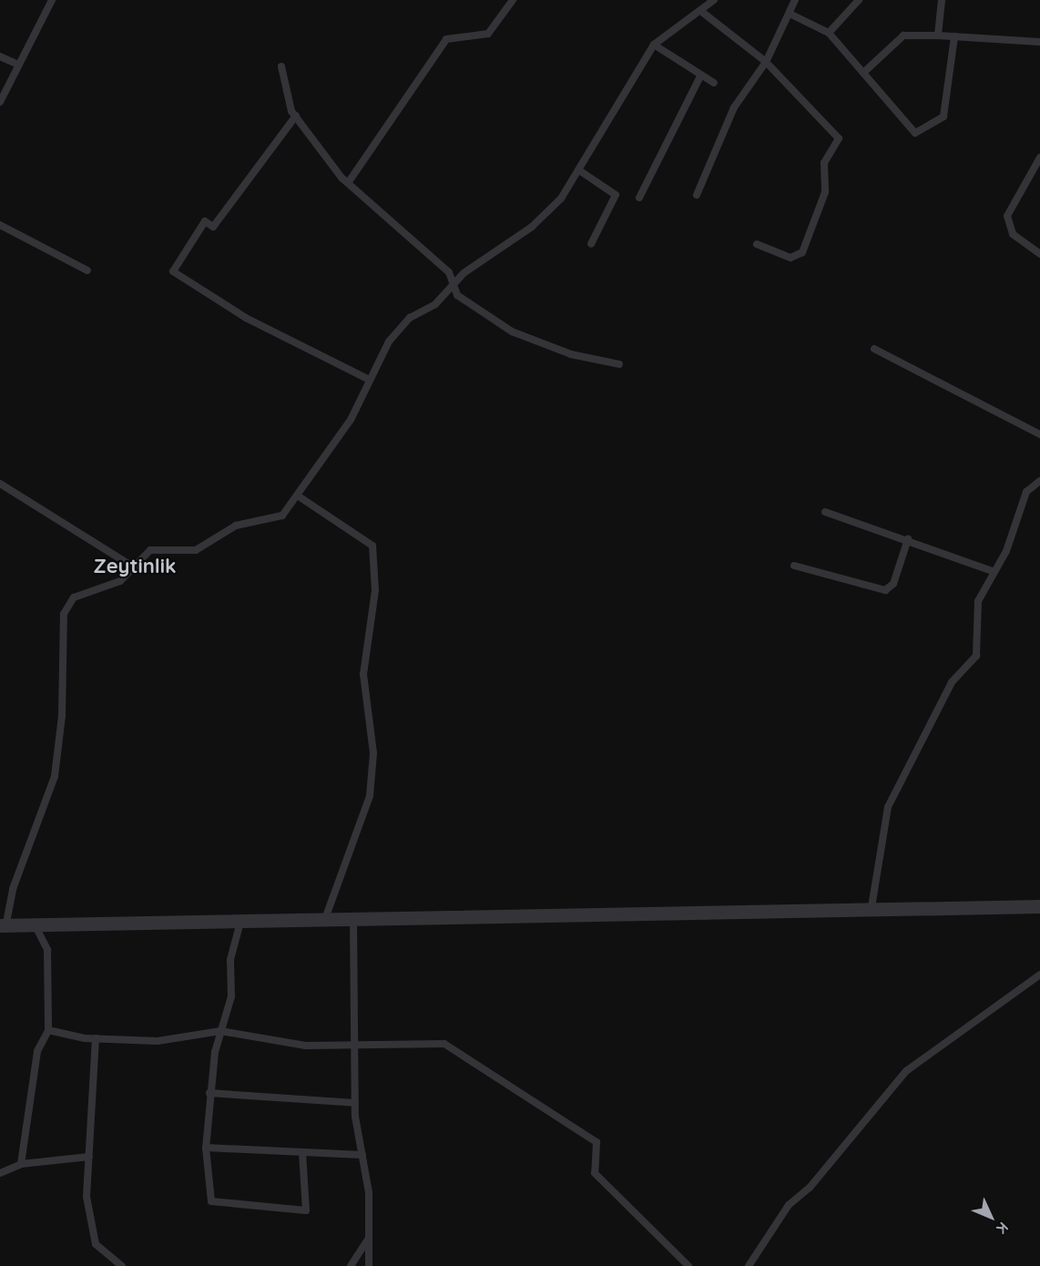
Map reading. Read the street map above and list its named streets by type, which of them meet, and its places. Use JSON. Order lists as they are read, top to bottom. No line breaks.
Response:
{"districts":["Zeytinlik"],"north":"bottom right"}
